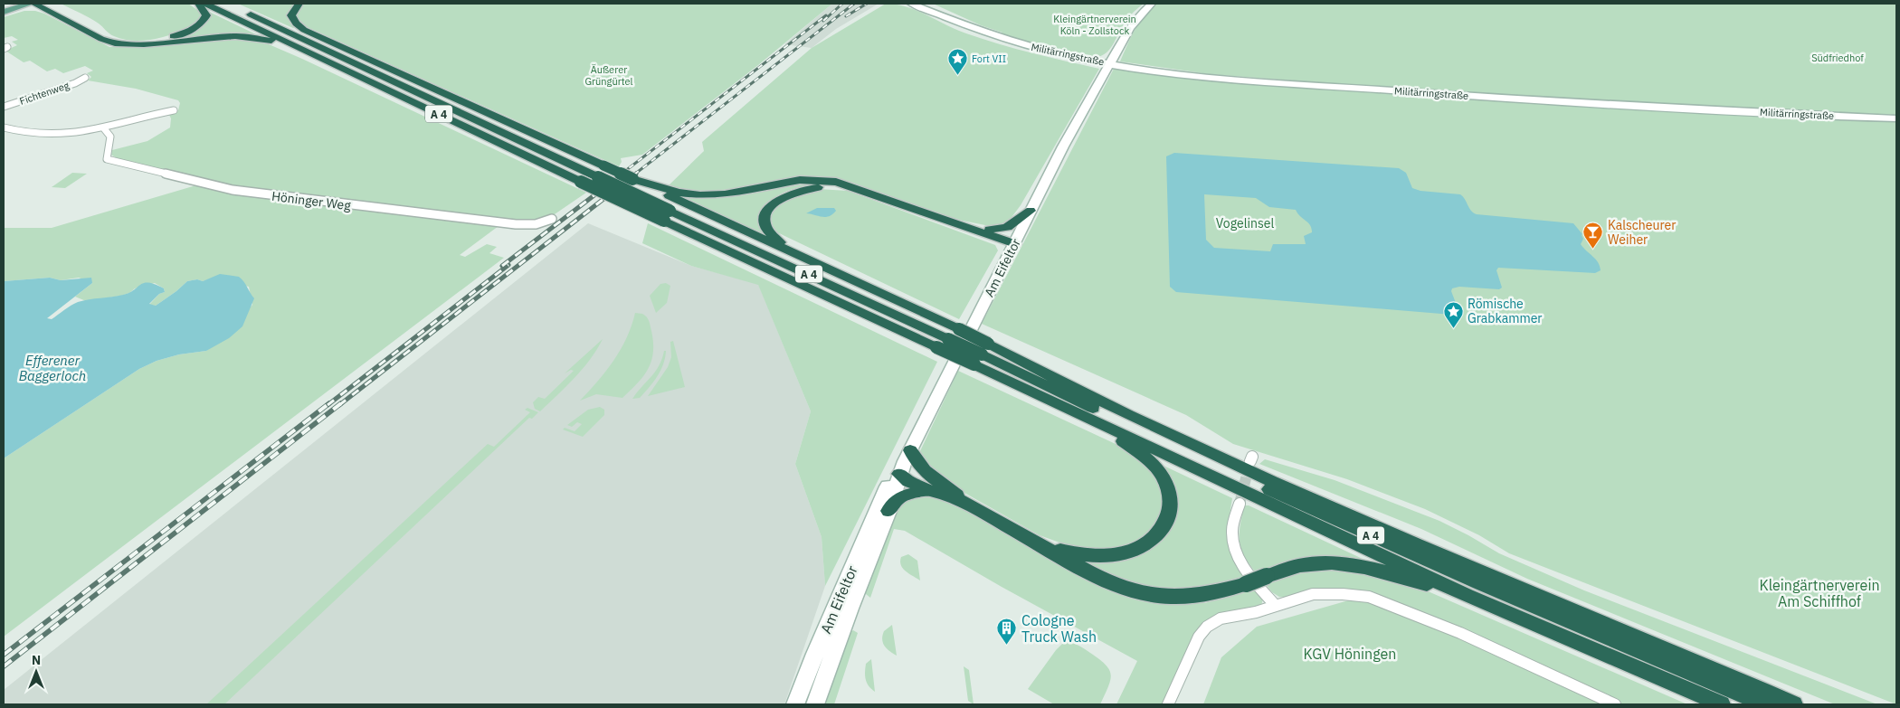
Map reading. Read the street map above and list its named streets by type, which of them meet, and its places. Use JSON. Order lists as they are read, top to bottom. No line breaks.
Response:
{"streets":{"highway":["A 4"],"main road":["Militärringstraße","Am Eifeltor"],"street":["Fichtenweg","Höninger Weg"]},"crossings":[["Militärringstraße","Am Eifeltor"]],"water":["Efferener Baggerloch"],"parks":["Kleingärtnerverein Köln - Zollstock","Südfriedhof","Äußerer Grüngürtel","Vogelinsel","Kleingärtnerverein Am Schiffhof","KGV Höningen"],"places":{"place":["Fort VII","Römische Grabkammer"],"bar":["Kalscheurer Weiher"],"building":["Cologne Truck Wash"]},"north":"top"}
